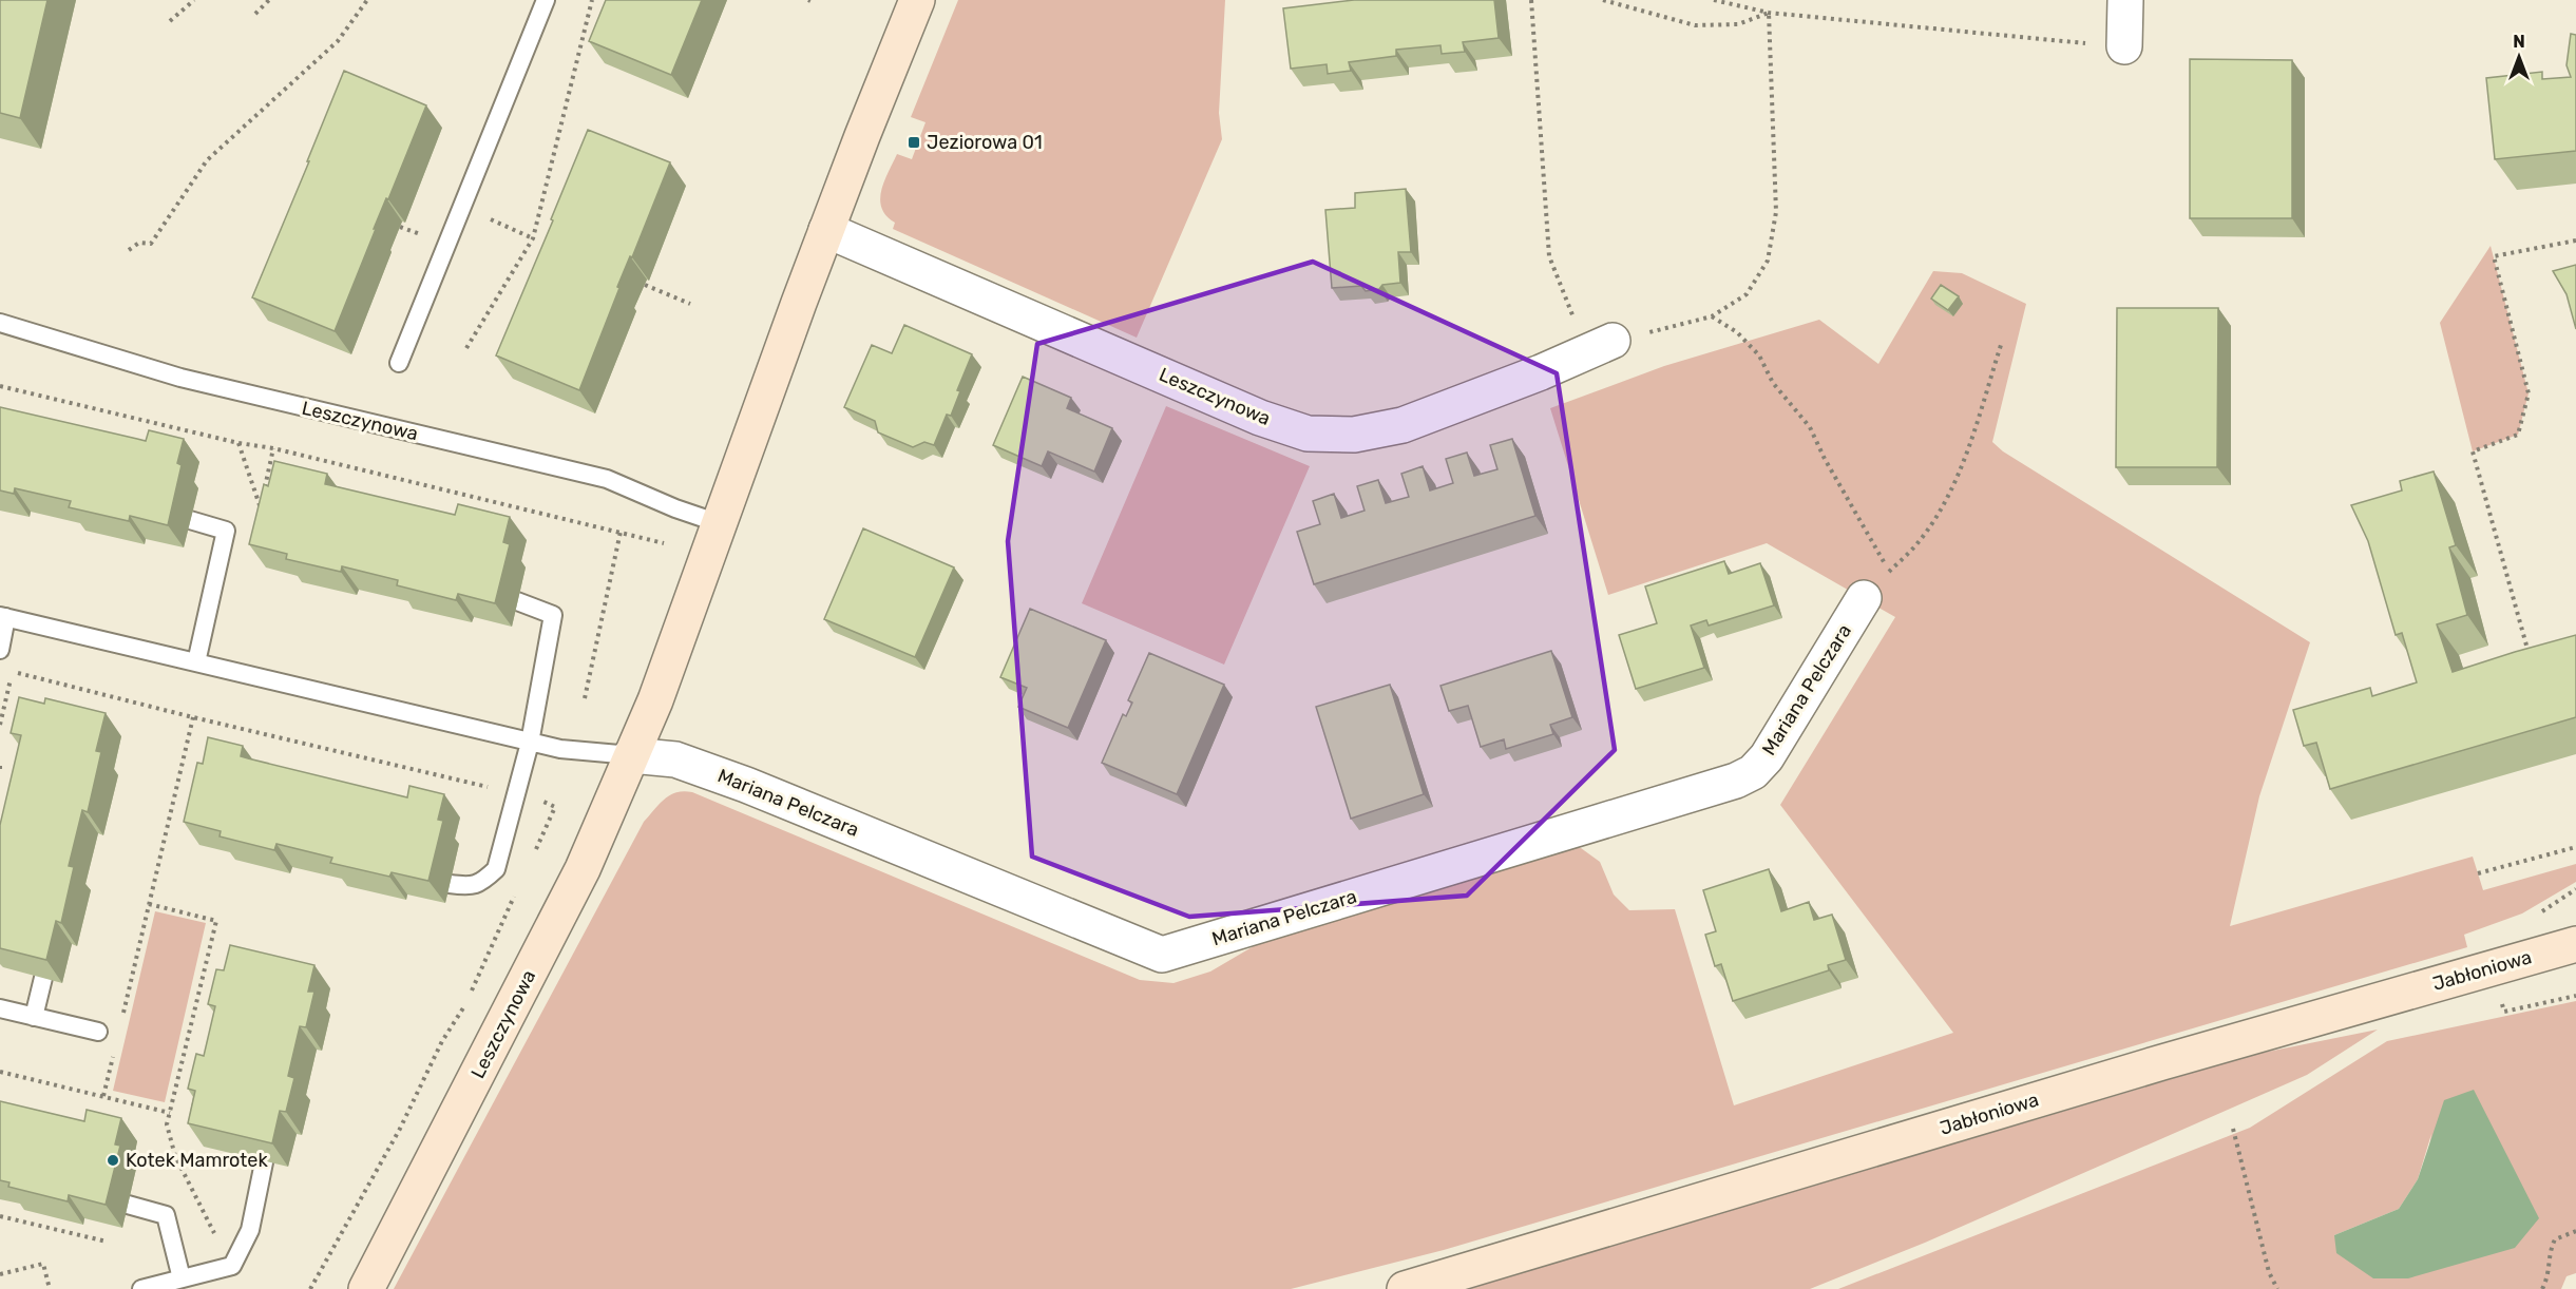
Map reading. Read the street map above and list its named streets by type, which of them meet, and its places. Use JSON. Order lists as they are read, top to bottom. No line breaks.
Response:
{"streets":{"street":["Leszczynowa","Mariana Pelczara","Jabłoniowa"]},"crossings":[["Leszczynowa","Mariana Pelczara"]],"places":{"transit":["Jeziorowa 01"],"other":["Kotek Mamrotek"]},"north":"top"}
